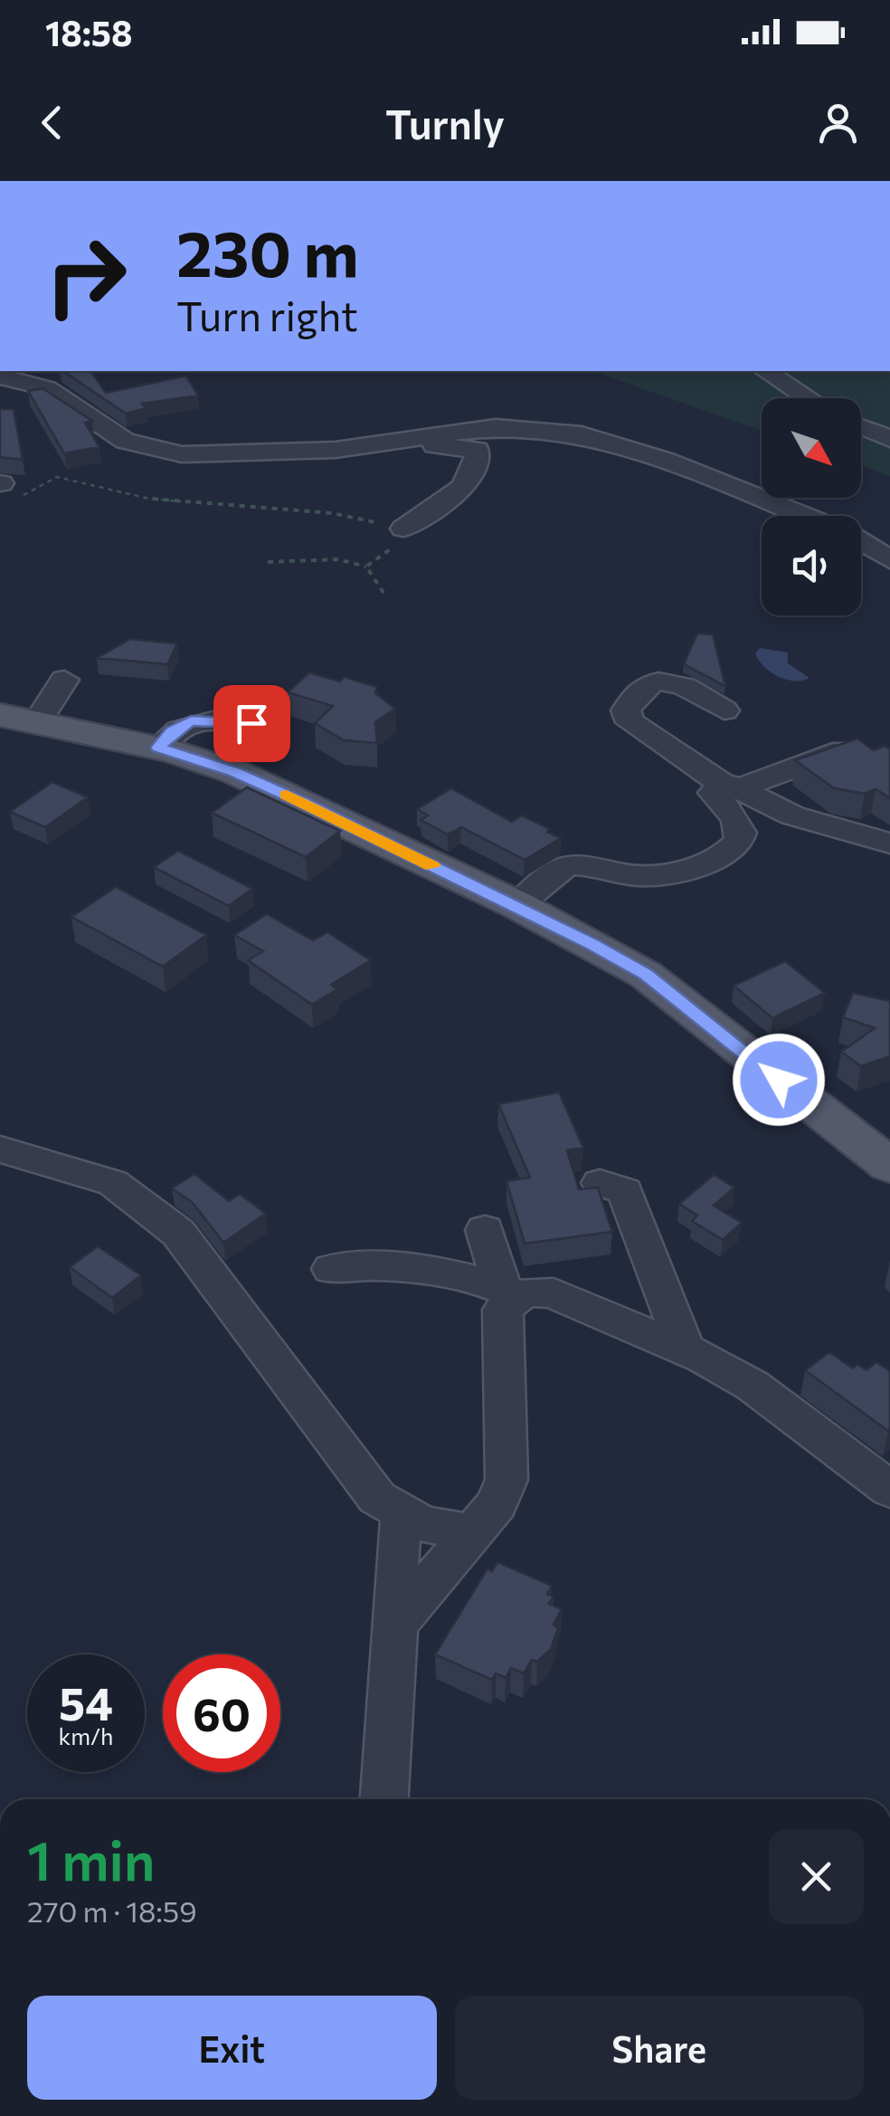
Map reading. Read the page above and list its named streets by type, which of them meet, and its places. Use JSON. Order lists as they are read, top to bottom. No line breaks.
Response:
{"north":"bottom right","page":{"status":"18:58","header":"Turnly","turn":["230 m","Turn right"],"speed":"54 km/h","limit":"60","heading":["1 min","270 m · 18:59"],"buttons":["Exit","Share"]}}
